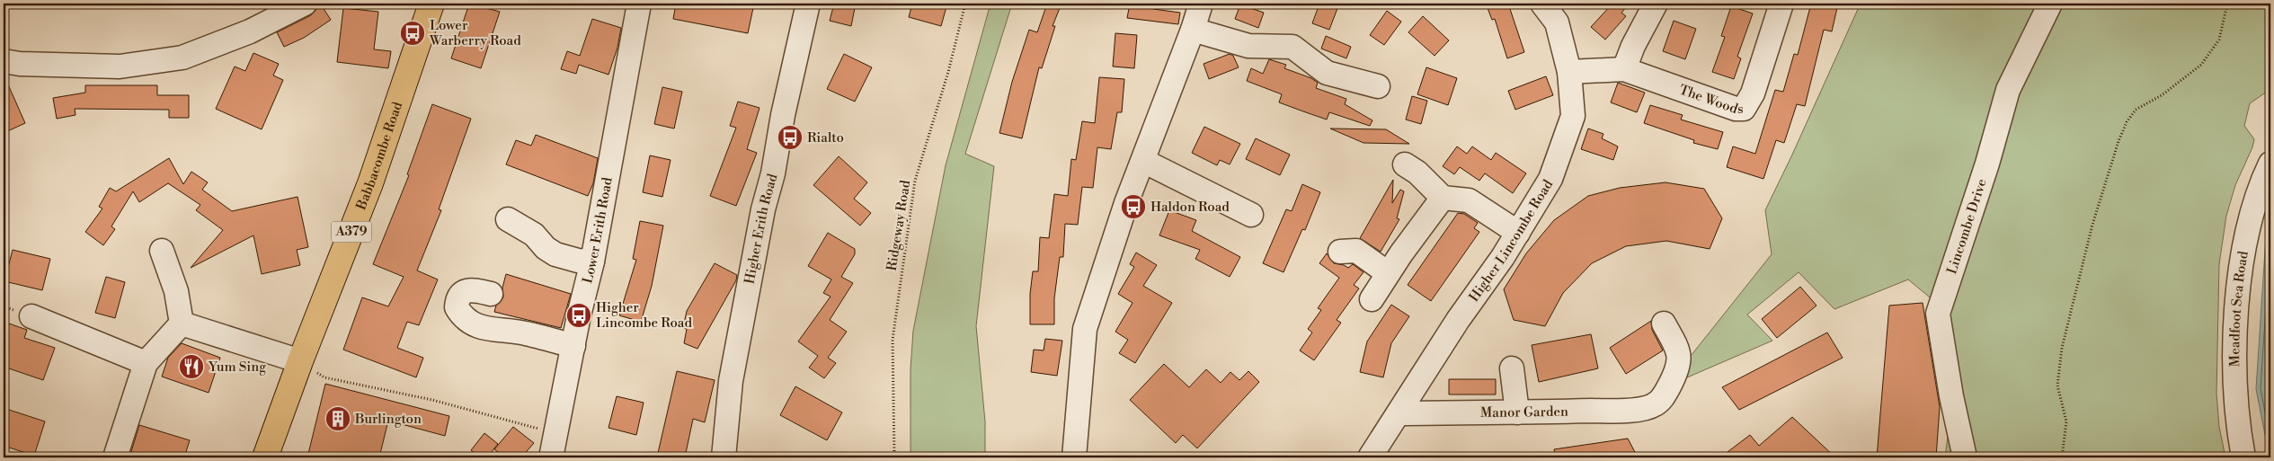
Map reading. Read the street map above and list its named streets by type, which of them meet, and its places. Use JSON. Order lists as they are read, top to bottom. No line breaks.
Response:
{"streets":{"main road":["Babbacombe Road","A379"],"street":["The Woods","Lincombe Drive","Higher Erith Road","Lower Erith Road","Higher Lincombe Road","Meadfoot Sea Road","Manor Garden"],"path":["Ridgeway Road"]},"crossings":[["The Woods","Higher Lincombe Road"],["Higher Lincombe Road","Manor Garden"]],"places":{"bus stop":["Lower Warberry Road","Rialto","Haldon Road","Higher Lincombe Road"],"restaurant":["Yum Sing"],"building":["Burlington"]}}
